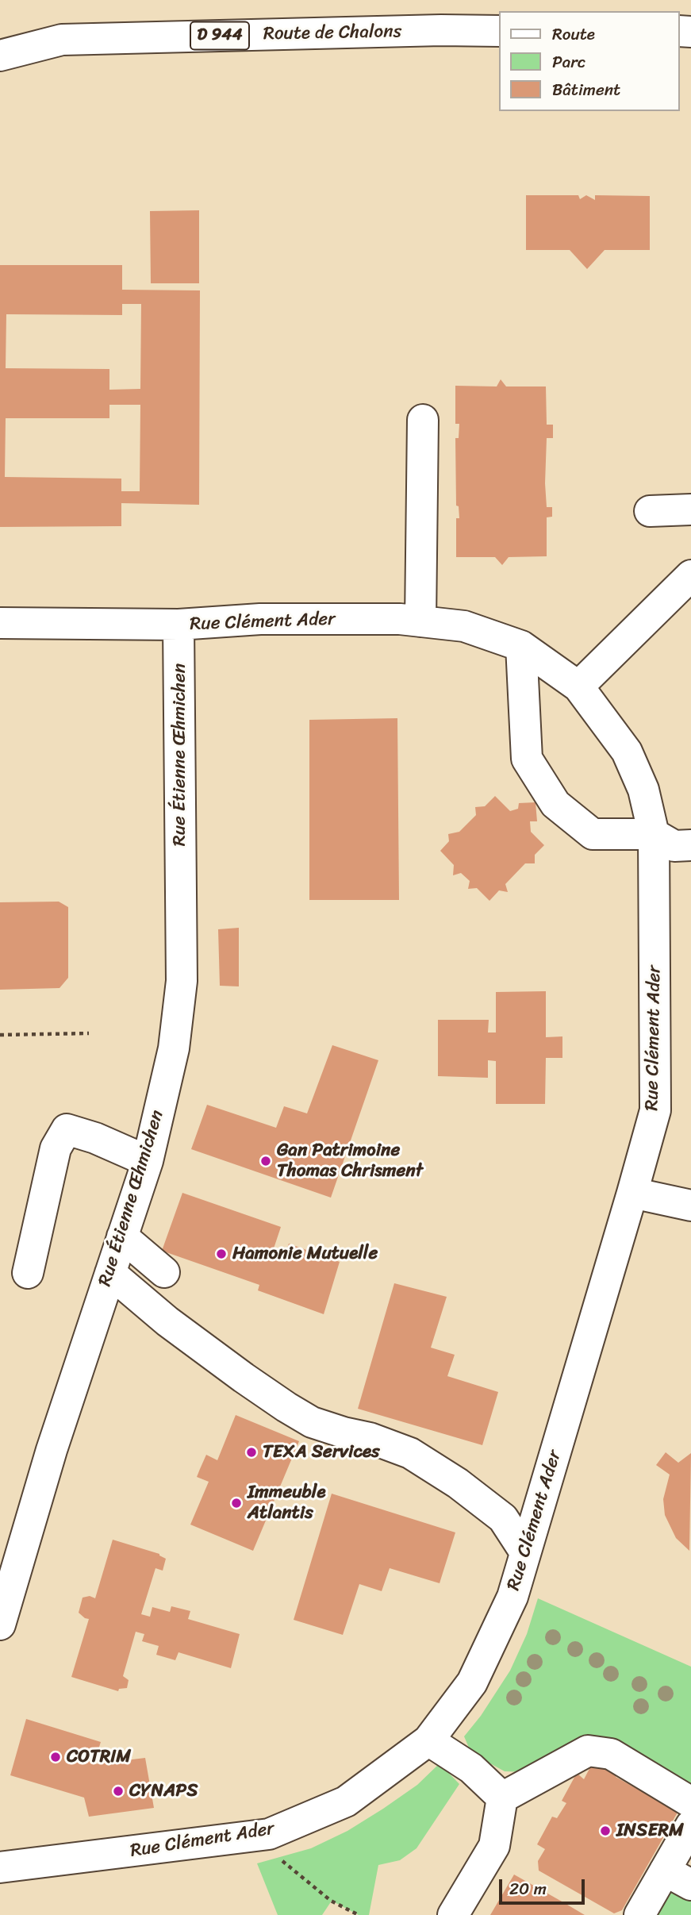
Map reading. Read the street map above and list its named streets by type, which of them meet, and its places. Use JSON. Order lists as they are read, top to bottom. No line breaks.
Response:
{"streets":{"street":["Route de Chalons","D 944","Rue Clément Ader","Rue Étienne Œhmichen"]},"crossings":[["Rue Clément Ader","Rue Étienne Œhmichen"]],"places":["Gan Patrimoine Thomas Chrisment","Hamonie Mutuelle","TEXA Services","Immeuble Atlantis","COTRIM","CYNAPS","INSERM"],"legend":["Route","Parc","Bâtiment"],"scale_bar":"20 m"}
